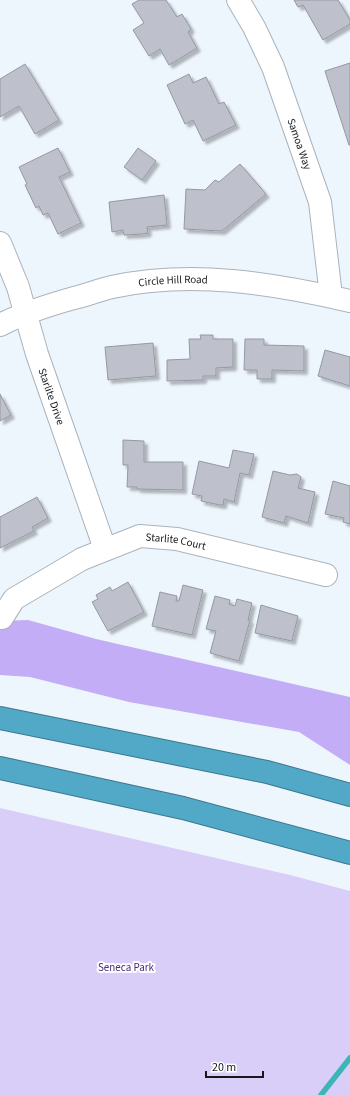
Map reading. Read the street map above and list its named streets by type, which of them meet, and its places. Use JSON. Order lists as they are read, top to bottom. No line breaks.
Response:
{"streets":{"street":["Samoa Way","Circle Hill Road","Starlite Drive","Starlite Court"]},"crossings":[["Samoa Way","Circle Hill Road"],["Circle Hill Road","Starlite Drive"],["Starlite Drive","Starlite Court"]],"parks":["Seneca Park"],"scale_bar":"20 m"}
